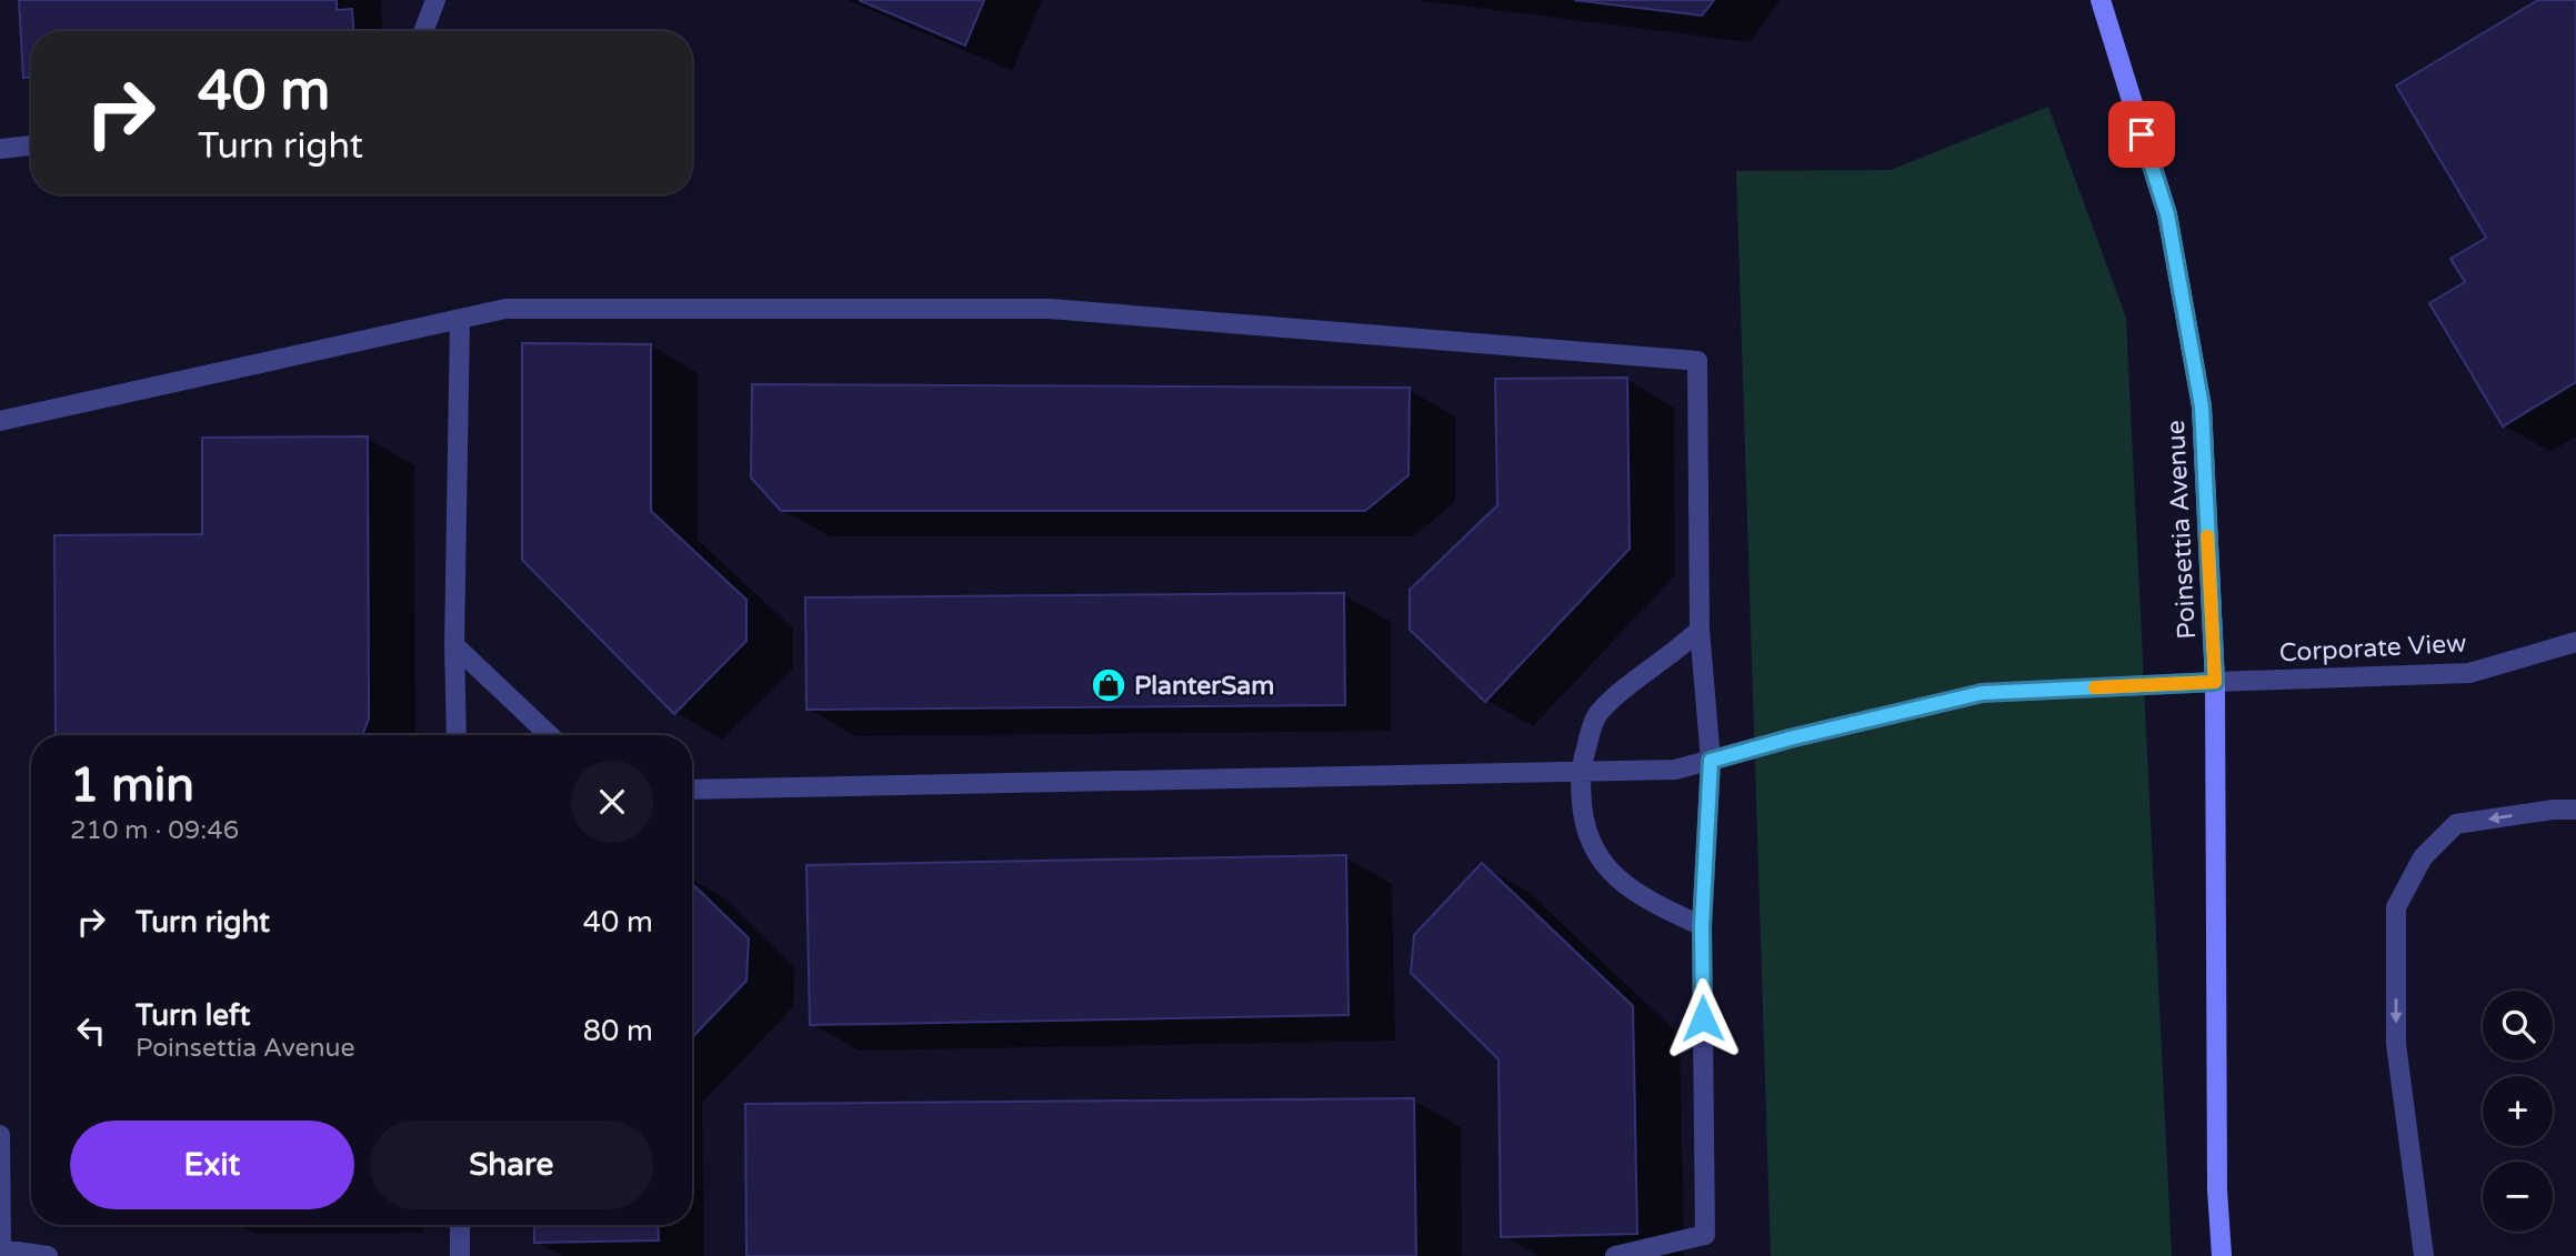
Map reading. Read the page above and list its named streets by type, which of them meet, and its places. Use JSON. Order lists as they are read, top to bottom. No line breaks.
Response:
{"streets":{"main road":["Poinsettia Avenue"],"street":["Corporate View"]},"crossings":[["Poinsettia Avenue","Corporate View"]],"places":{"shop":["PlanterSam"]},"page":{"turn":["40 m","Turn right"],"heading":["1 min","210 m · 09:46"],"list":[{"name":"Turn right","value":"40 m"},{"name":"Turn left","note":"Poinsettia Avenue","value":"80 m"}],"map_buttons":["+","−"],"buttons":["Exit","Share"]}}
